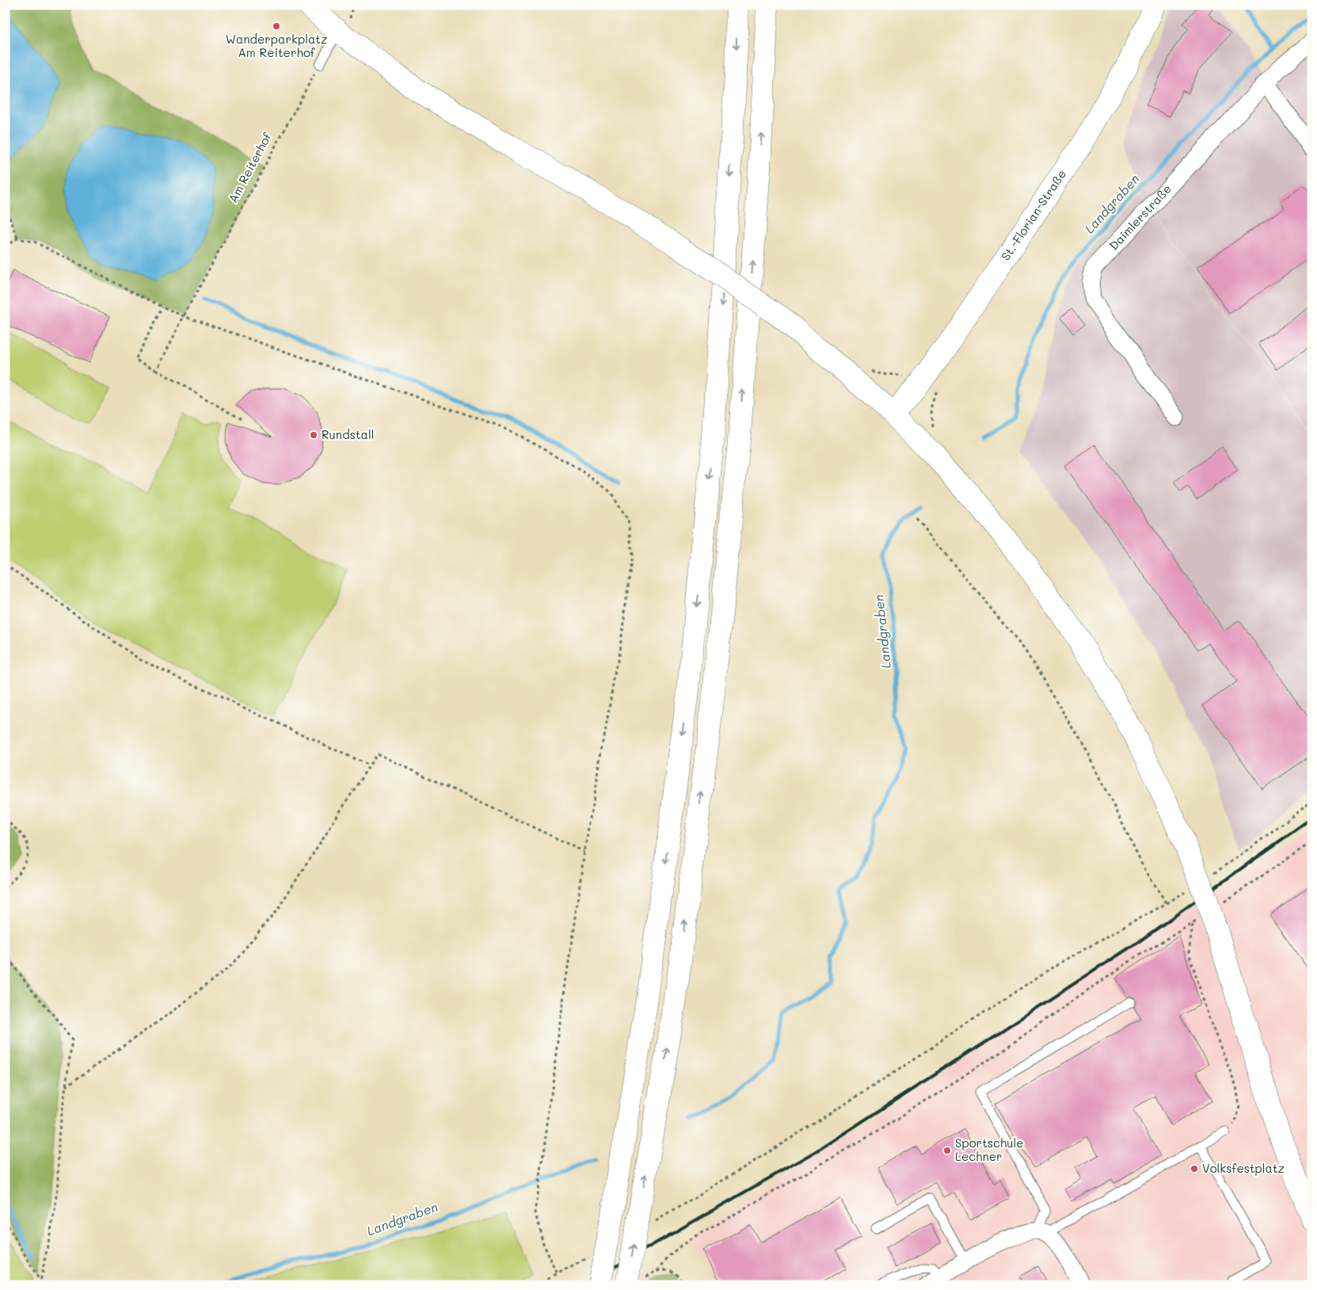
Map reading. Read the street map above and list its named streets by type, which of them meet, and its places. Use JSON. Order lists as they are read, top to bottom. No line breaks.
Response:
{"streets":{"main road":["St.-Florian-Straße"],"street":["Daimlerstraße"],"path":["Am Reiterhof"]},"water":["Landgraben"],"places":["Wanderparkplatz Am Reiterhof","Rundstall","Sportschule Lechner","Volksfestplatz"]}
